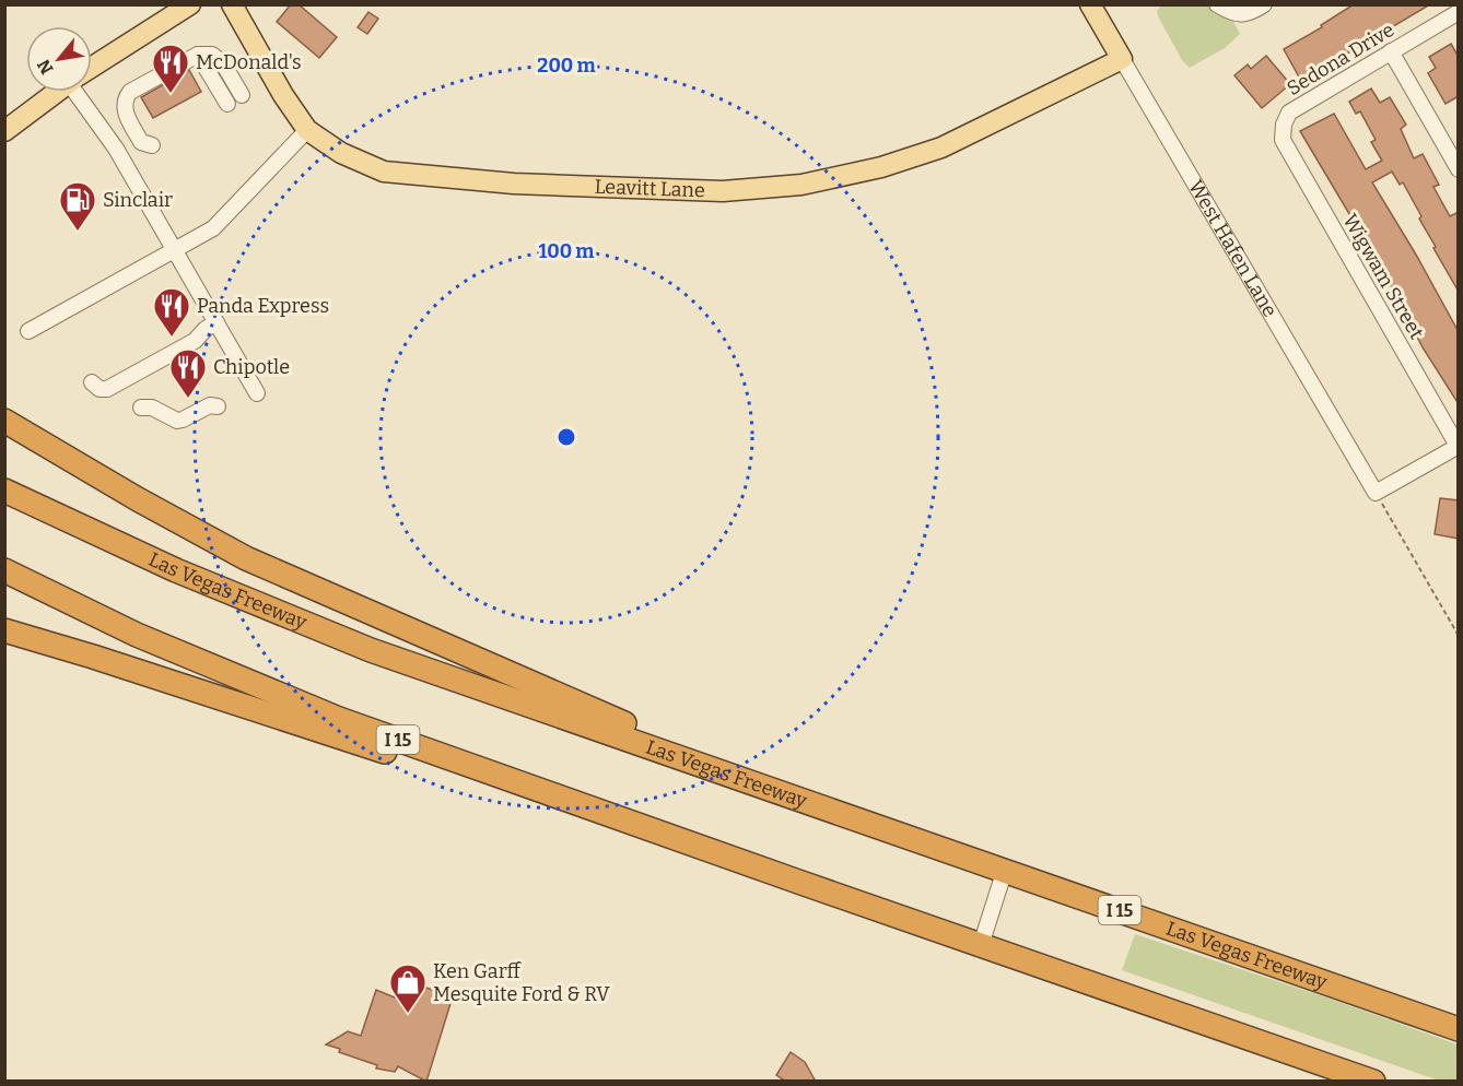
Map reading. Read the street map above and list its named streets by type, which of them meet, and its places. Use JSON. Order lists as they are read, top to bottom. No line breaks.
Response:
{"streets":{"highway":["Las Vegas Freeway","I 15"],"main road":["Leavitt Lane","West Hafen Lane"],"street":["Sedona Drive","Wigwam Street"]},"crossings":[["Sedona Drive","Wigwam Street"],["Leavitt Lane","West Hafen Lane"]],"places":{"restaurant":["McDonald's","Panda Express","Chipotle"],"fuel station":["Sinclair"],"shop":["Ken Garff Mesquite Ford & RV"]},"north":"bottom left","rings":["200 m","100 m"]}
